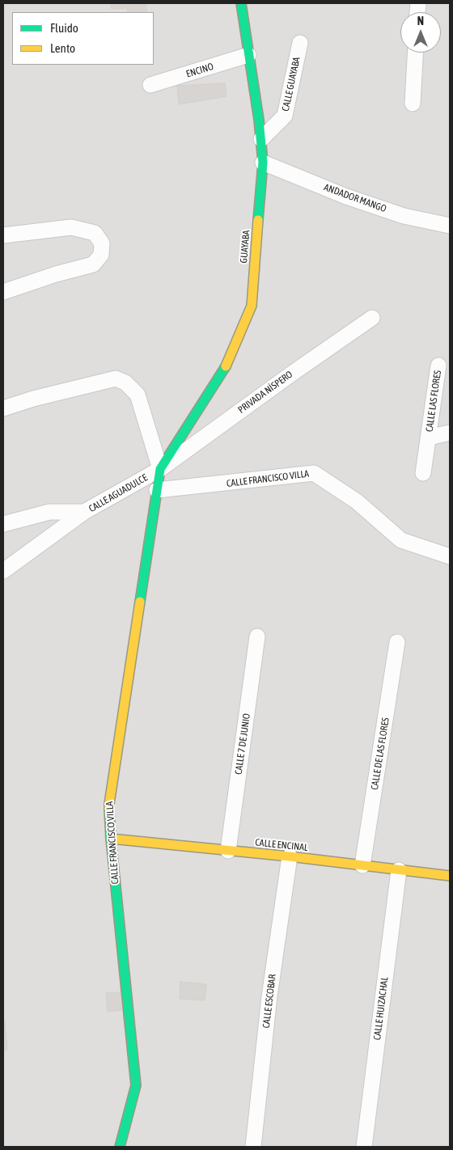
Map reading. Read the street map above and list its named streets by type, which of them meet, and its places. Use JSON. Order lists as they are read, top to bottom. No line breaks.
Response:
{"streets":{"street":["ENCINO","CALLE GUAYABA","ANDADOR MANGO","GUAYABA","PRIVADA NÍSPERO","CALLE LAS FLORES","CALLE FRANCISCO VILLA","CALLE AGUADULCE","CALLE 7 DE JUNIO","CALLE DE LAS FLORES","CALLE ENCINAL","CALLE ESCOBAR","CALLE HUIZACHAL"]},"crossings":[["ENCINO","GUAYABA"],["CALLE GUAYABA","GUAYABA"],["ANDADOR MANGO","GUAYABA"],["GUAYABA","PRIVADA NÍSPERO"],["GUAYABA","CALLE FRANCISCO VILLA"],["GUAYABA","CALLE AGUADULCE"],["PRIVADA NÍSPERO","CALLE FRANCISCO VILLA"],["PRIVADA NÍSPERO","CALLE AGUADULCE"],["CALLE FRANCISCO VILLA","CALLE AGUADULCE"],["CALLE FRANCISCO VILLA","CALLE ENCINAL"],["CALLE 7 DE JUNIO","CALLE ENCINAL"],["CALLE DE LAS FLORES","CALLE ENCINAL"],["CALLE ENCINAL","CALLE ESCOBAR"],["CALLE ENCINAL","CALLE HUIZACHAL"]],"legend":["Fluido","Lento"],"north":"top"}
